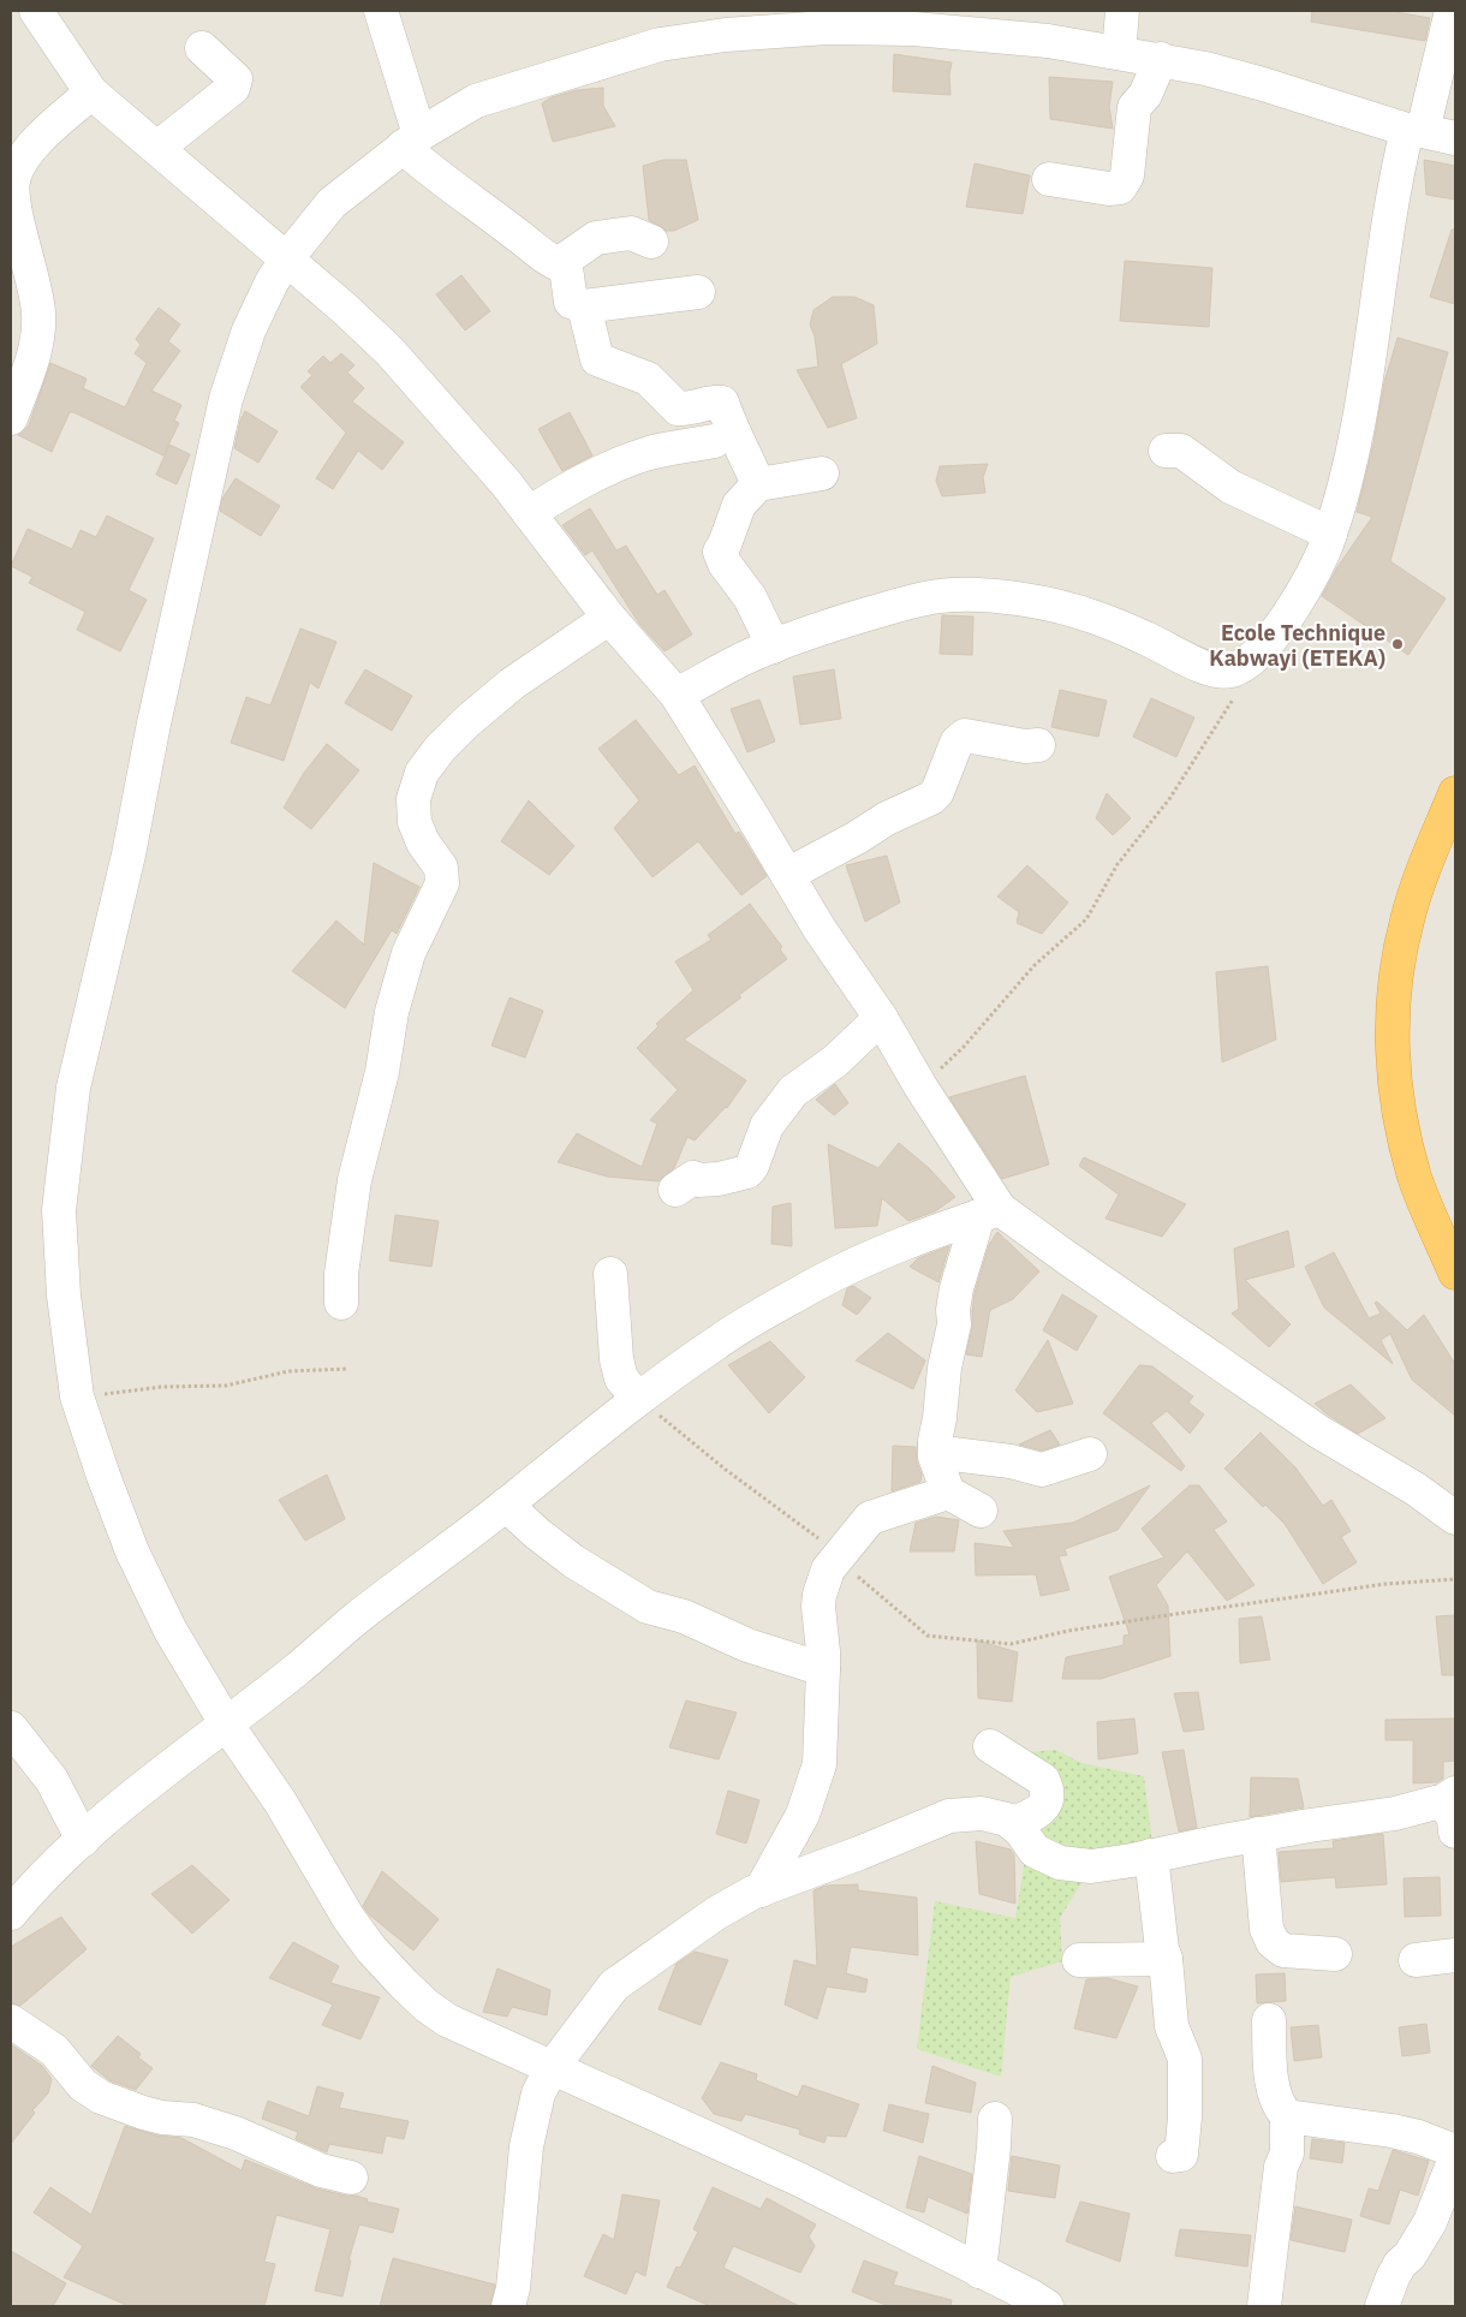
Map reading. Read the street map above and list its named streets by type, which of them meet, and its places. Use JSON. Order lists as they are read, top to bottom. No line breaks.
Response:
{"places":["Ecole Technique Kabwayi (ETEKA)"]}
